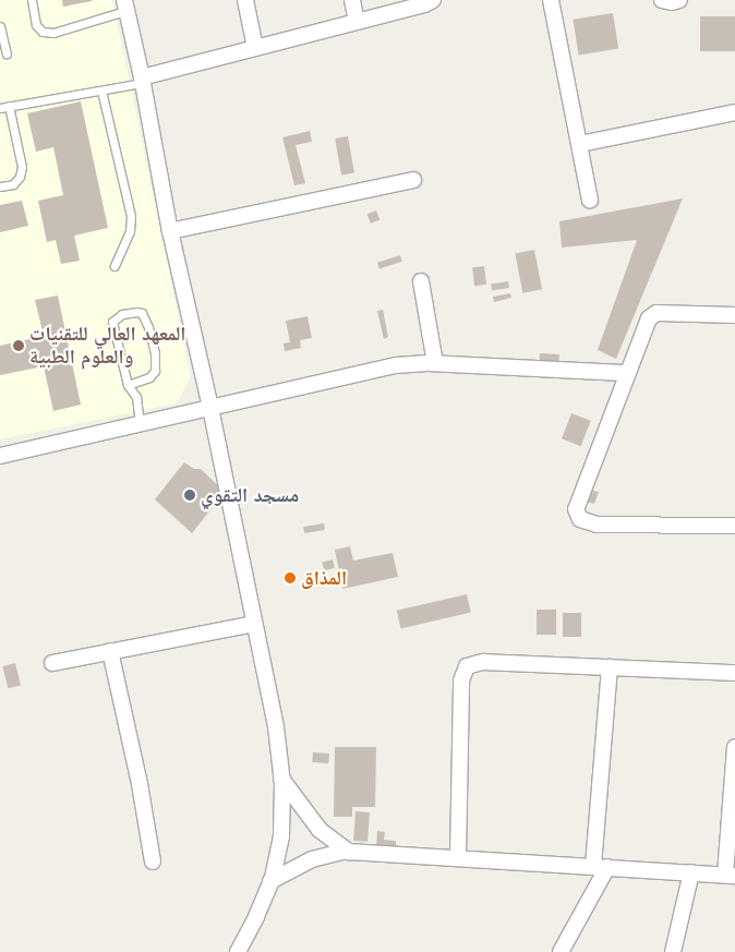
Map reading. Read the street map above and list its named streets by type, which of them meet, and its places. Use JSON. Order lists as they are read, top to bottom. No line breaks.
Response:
{"places":["المعهد العالي للتقنيات والعلوم الطبية","مسجد التقوي","المذاق"]}
